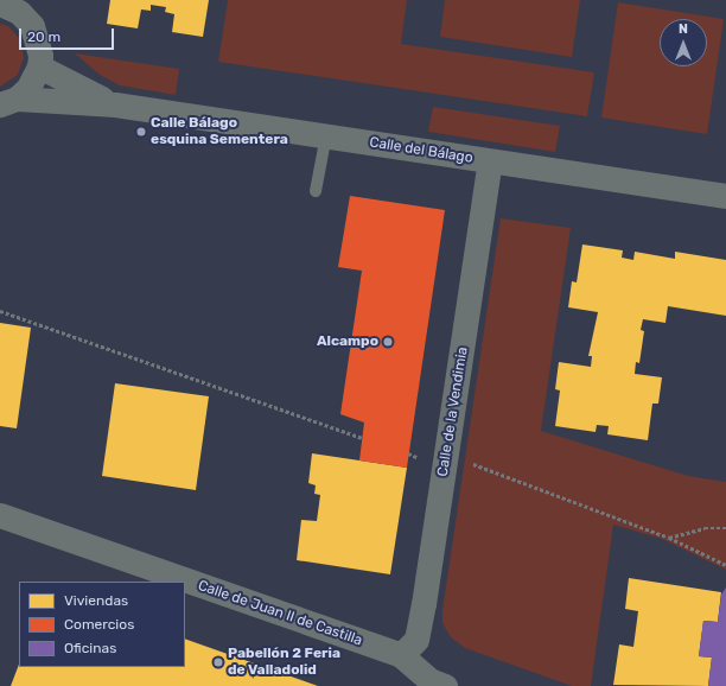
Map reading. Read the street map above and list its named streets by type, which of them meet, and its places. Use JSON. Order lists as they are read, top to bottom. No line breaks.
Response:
{"streets":{"street":["Calle del Bálago","Calle de la Vendimia","Calle de Juan II de Castilla"]},"crossings":[["Calle del Bálago","Calle de la Vendimia"],["Calle de la Vendimia","Calle de Juan II de Castilla"]],"places":["Calle Bálago esquina Sementera","Alcampo","Pabellón 2 Feria de Valladolid"],"legend":["Viviendas","Comercios","Oficinas"],"scale_bar":"20 m","north":"top"}
